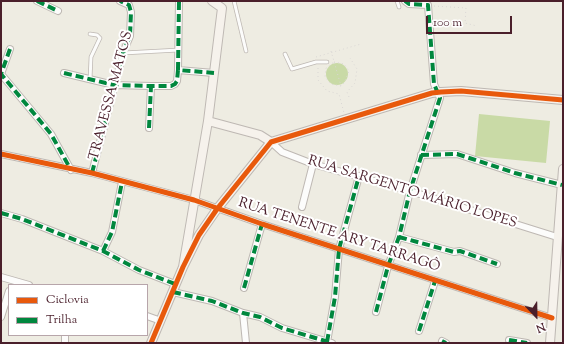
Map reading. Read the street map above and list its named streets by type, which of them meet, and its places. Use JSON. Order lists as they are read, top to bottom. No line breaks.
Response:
{"streets":{"street":["TRAVESSA MATOS","RUA SARGENTO MÁRIO LOPES","RUA TENENTE ARY TARRAGÔ"]},"crossings":[["TRAVESSA MATOS","RUA TENENTE ARY TARRAGÔ"]],"legend":["Ciclovia","Trilha"],"scale_bar":"100 m","north":"bottom"}
